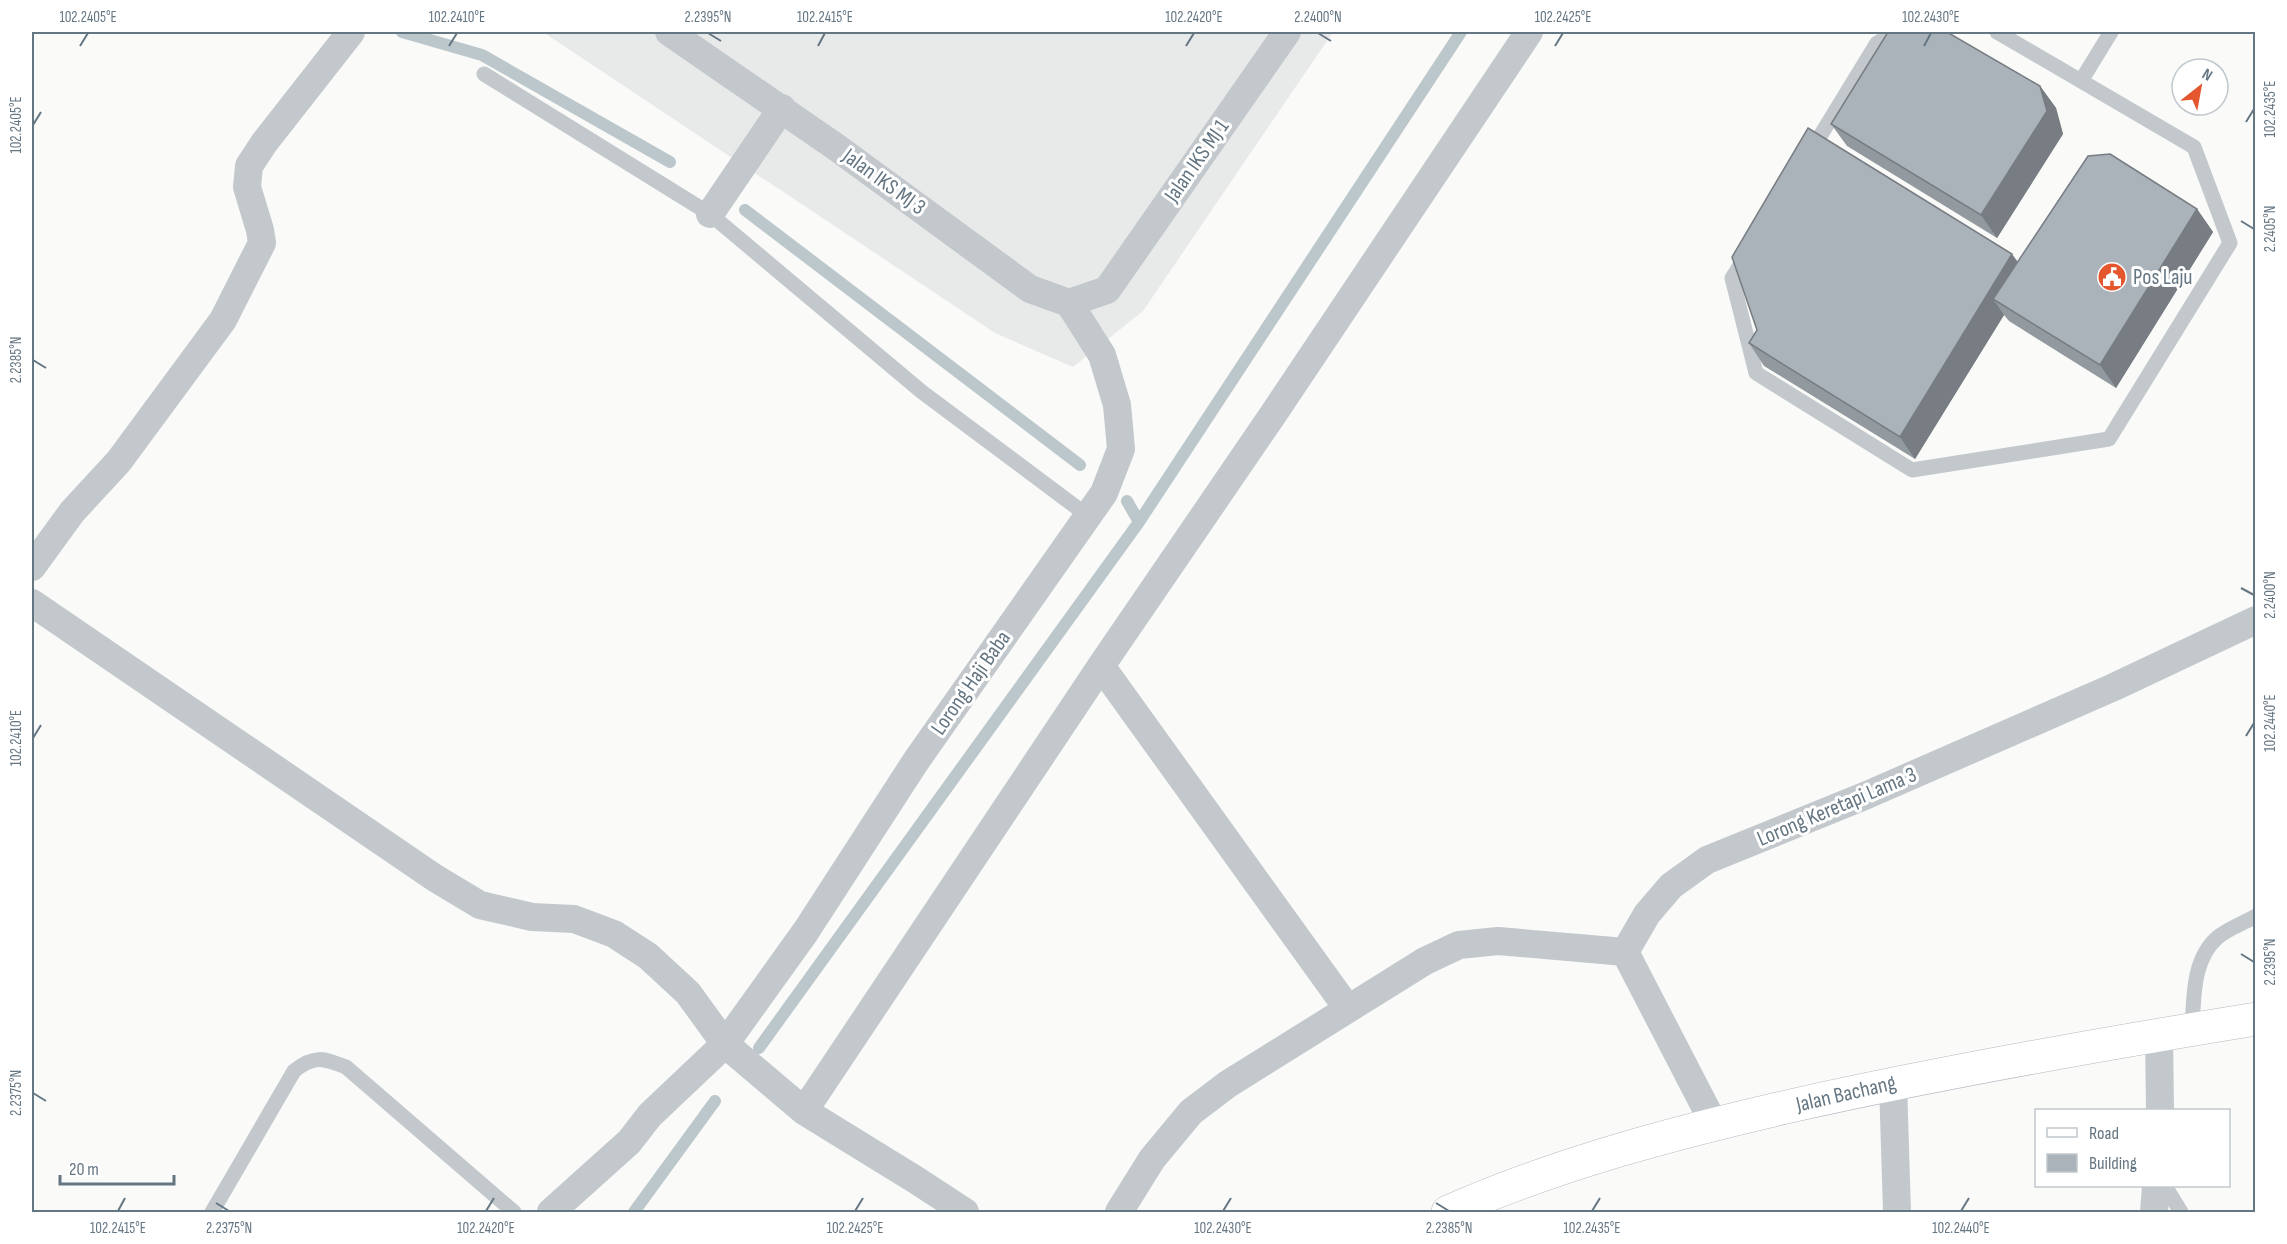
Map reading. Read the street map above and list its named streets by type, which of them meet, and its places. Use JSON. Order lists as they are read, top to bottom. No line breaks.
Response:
{"streets":{"street":["Jalan IKS MJ 1","Jalan IKS MJ 3","Lorong Haji Baba","Lorong Keretapi Lama 3","Jalan Bachang"]},"crossings":[["Jalan IKS MJ 1","Jalan IKS MJ 3"],["Jalan IKS MJ 1","Lorong Haji Baba"],["Jalan IKS MJ 3","Lorong Haji Baba"]],"places":{"public building":["Pos Laju"]},"legend":["Road","Building"],"scale_bar":"20 m","north":"top right","coordinates":["102.2405°E","102.2410°E","2.2395°N","102.2415°E","102.2420°E","2.2400°N","102.2425°E","102.2430°E","102.2435°E","2.2405°N","2.2385°N","102.2440°E","2.2375°N"]}
